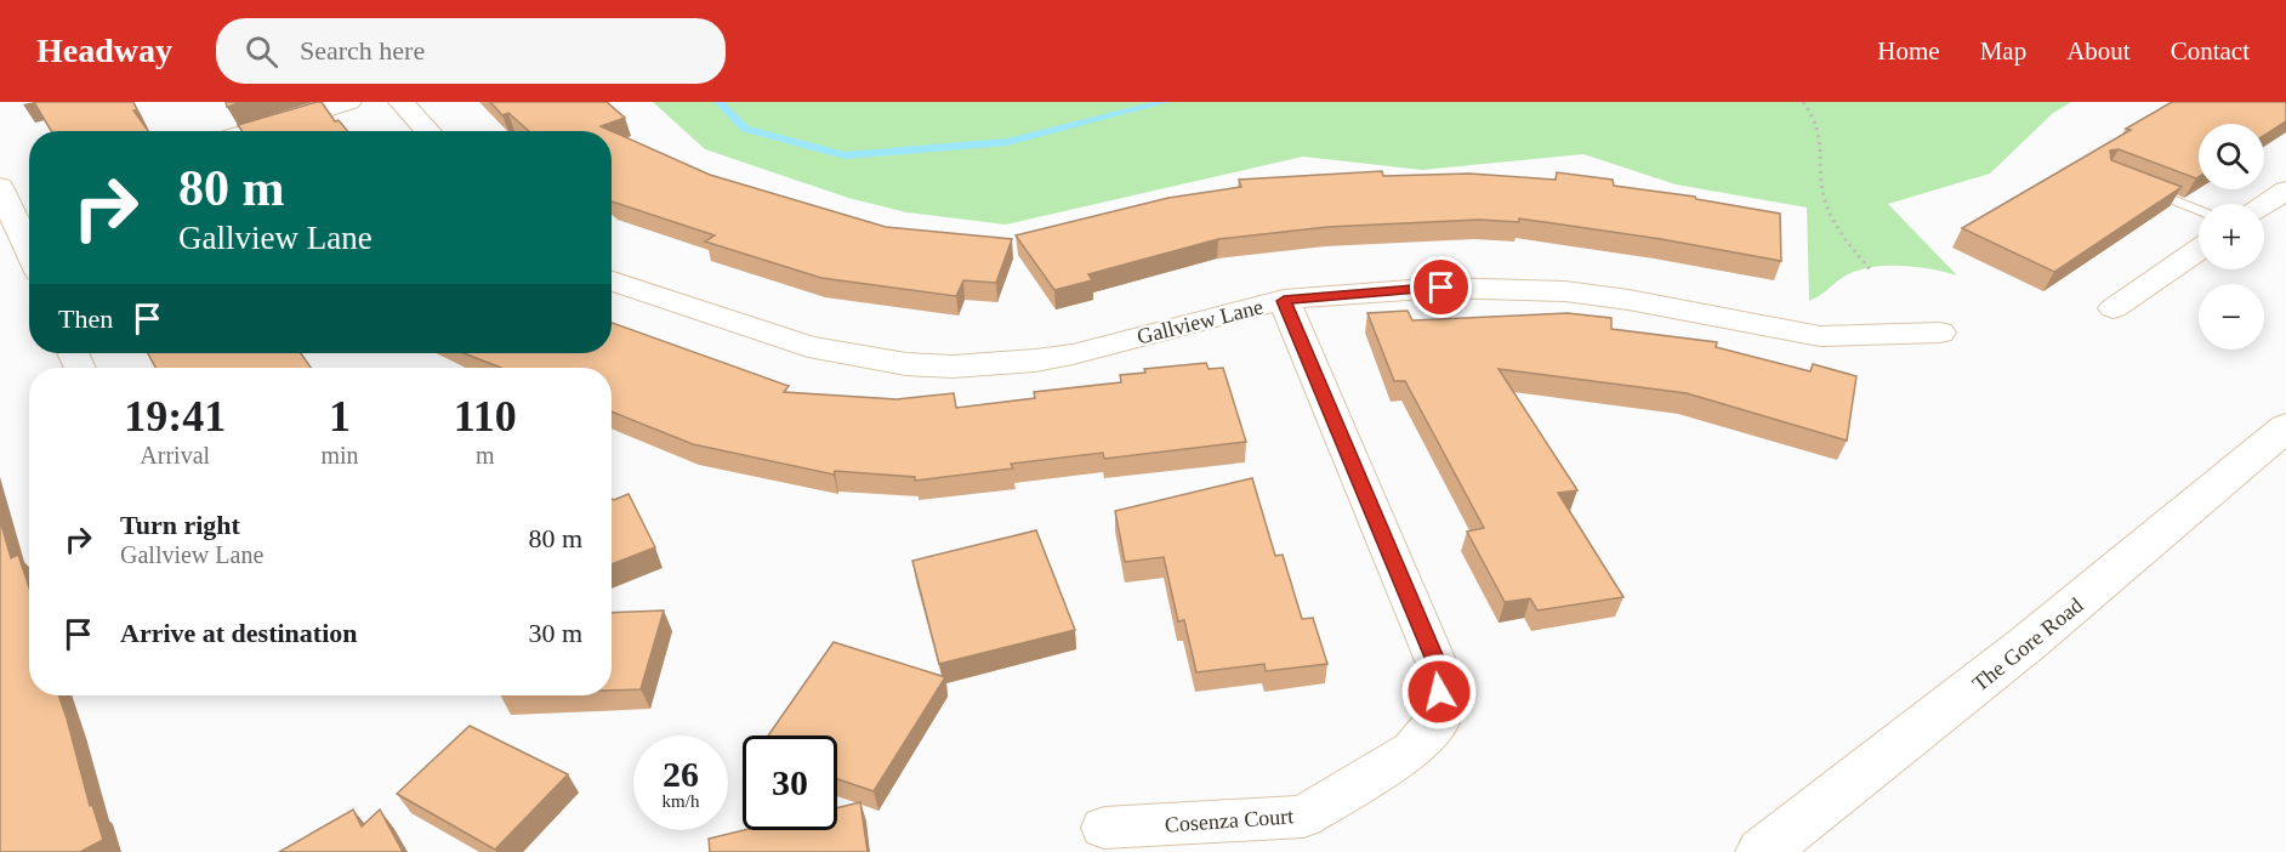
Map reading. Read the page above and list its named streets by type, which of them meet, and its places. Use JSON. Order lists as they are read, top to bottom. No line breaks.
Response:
{"streets":{"main road":["The Gore Road"],"street":["Gallview Lane","Cosenza Court"]},"crossings":[["Gallview Lane","Cosenza Court"]],"page":{"header":"Headway","search":"Search here","nav":["Home","Map","About","Contact"],"map_buttons":["+","−"],"turn":["80 m","Gallview Lane"],"then":"Then","eta":["19:41","Arrival","1","min","110","m"],"list":[{"name":"Turn right","note":"Gallview Lane","value":"80 m"},{"name":"Arrive at destination","value":"30 m"}],"speed":"26 km/h","limit":"30"}}
